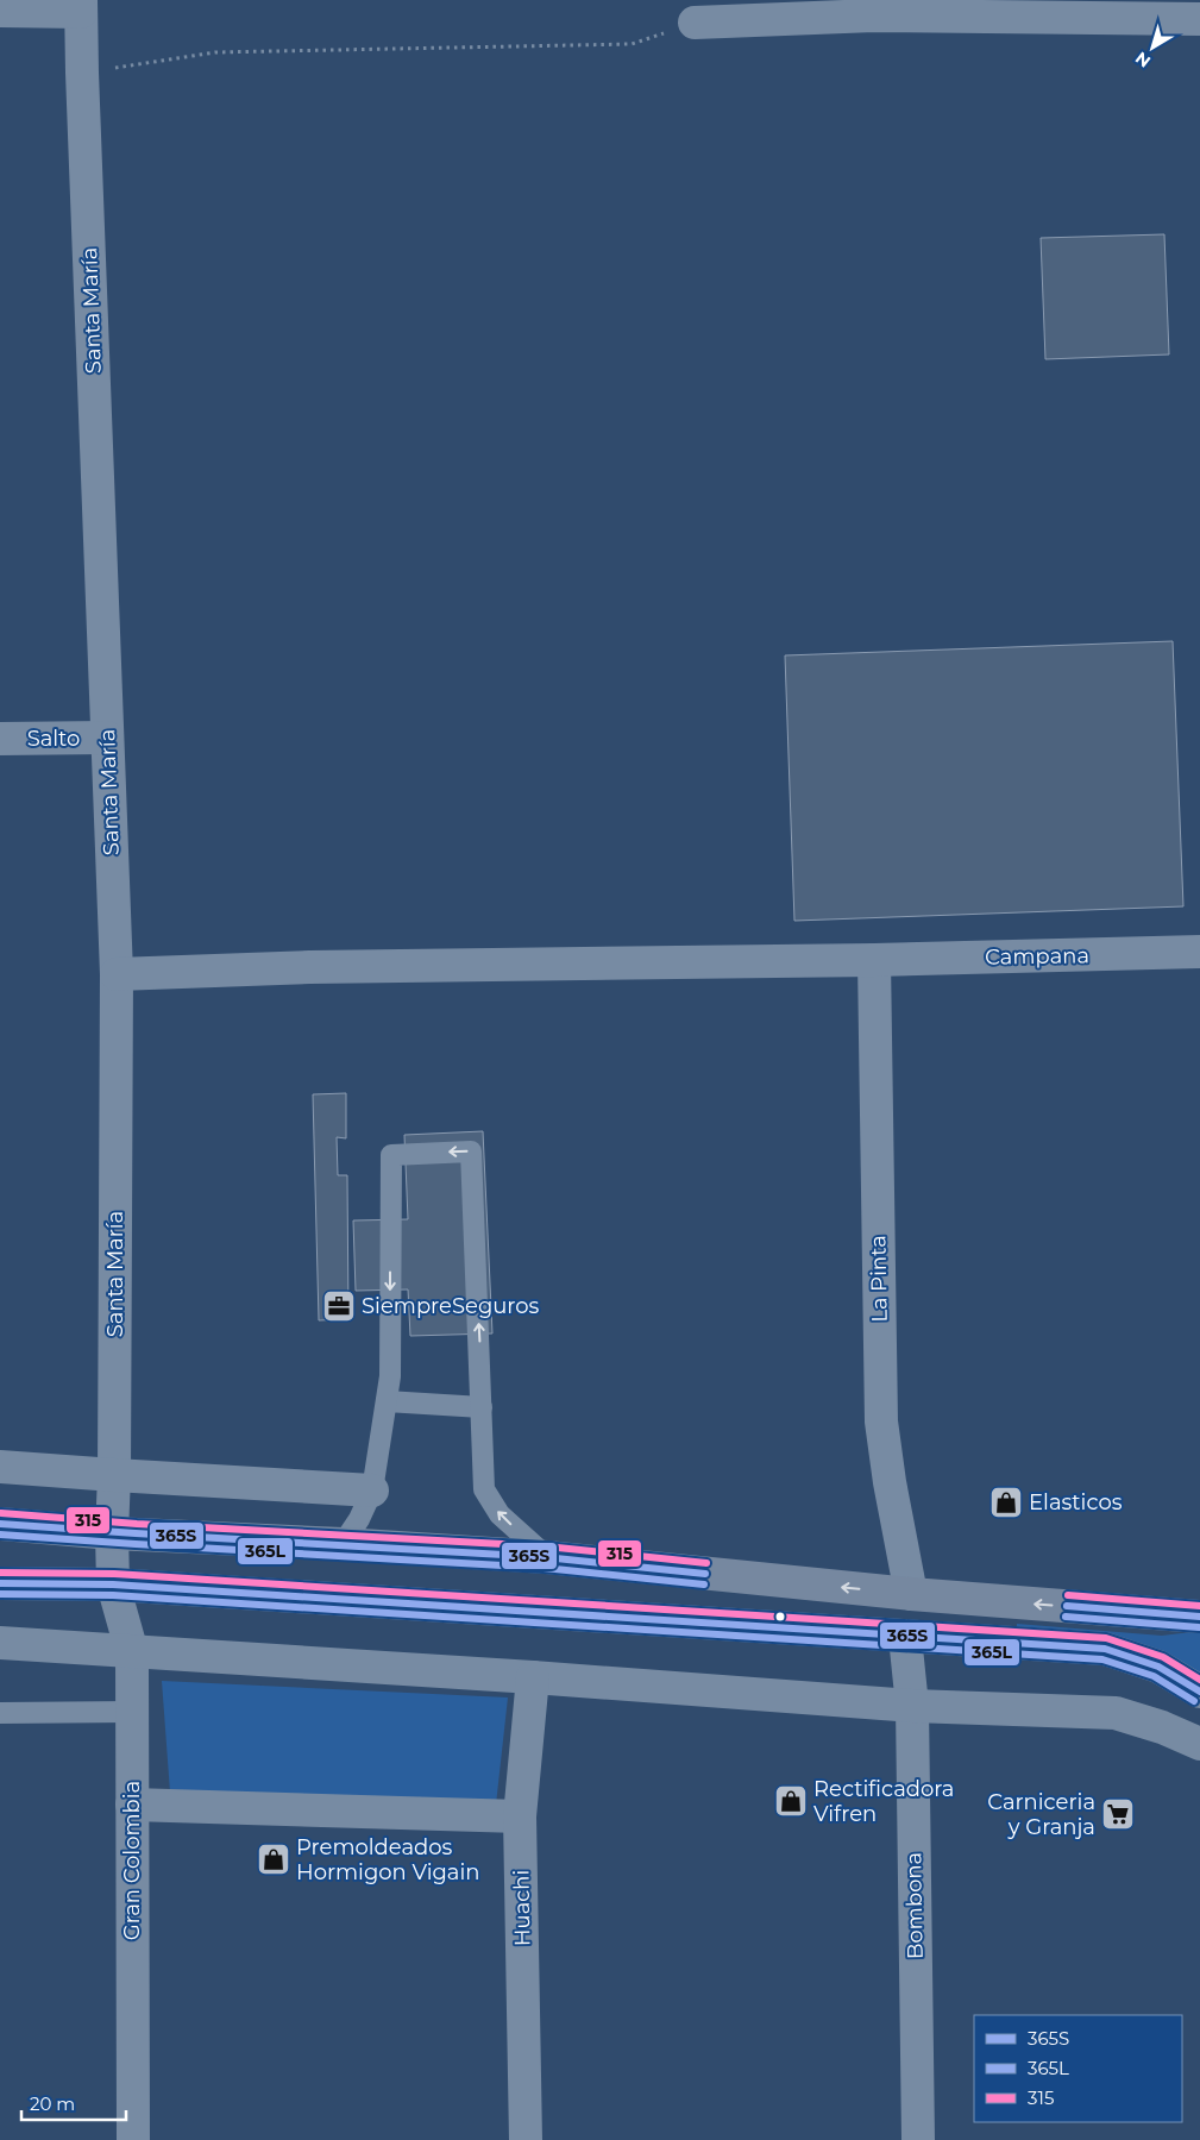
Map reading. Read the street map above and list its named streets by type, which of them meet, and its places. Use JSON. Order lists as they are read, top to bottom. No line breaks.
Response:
{"streets":{"street":["Santa María","Salto","Campana","La Pinta","Gran Colombia","Bombona","Huachi"]},"crossings":[["Santa María","Salto"],["Santa María","Campana"],["Santa María","Gran Colombia"],["Campana","La Pinta"]],"places":{"office":["SiempreSeguros"],"shop":["Elasticos","Rectificadora Vifren","Premoldeados Hormigon Vigain"],"supermarket":["Carniceria y Granja"]},"lines":["transit line 315","transit line 365S","transit line 365L"],"legend":["365S","365L","315"],"scale_bar":"20 m","north":"bottom left"}
